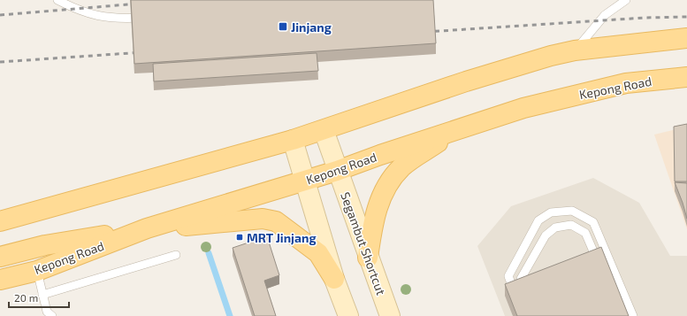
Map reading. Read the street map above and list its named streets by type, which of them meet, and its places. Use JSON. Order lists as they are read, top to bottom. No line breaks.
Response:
{"streets":{"main road":["Kepong Road","Segambut Shortcut"]},"crossings":[["Kepong Road","Segambut Shortcut"]],"places":{"transit":["Jinjang","MRT Jinjang"]},"scale_bar":"20 m"}
